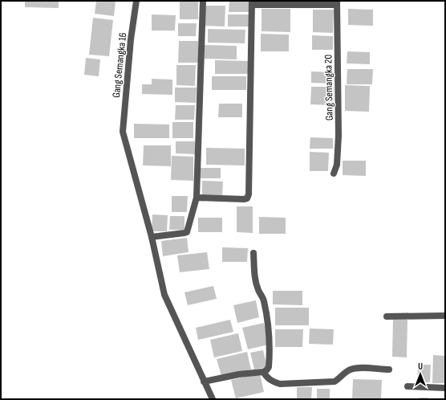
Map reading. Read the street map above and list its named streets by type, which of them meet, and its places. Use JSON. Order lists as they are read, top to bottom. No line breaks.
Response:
{"streets":{"street":["Gang Semangka 16","Gang Semangka 20"]},"north":"top"}
